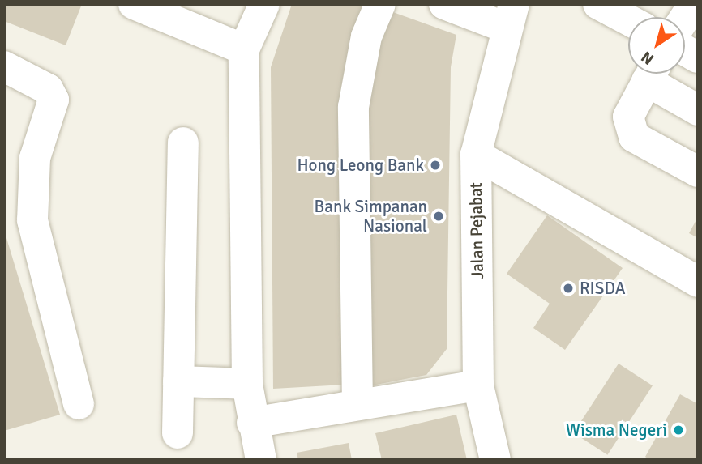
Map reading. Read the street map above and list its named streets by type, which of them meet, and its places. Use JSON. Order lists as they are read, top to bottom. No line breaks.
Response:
{"streets":{"street":["Jalan Pejabat"]},"places":["Hong Leong Bank","Bank Simpanan Nasional","RISDA","Wisma Negeri"],"north":"bottom left"}
